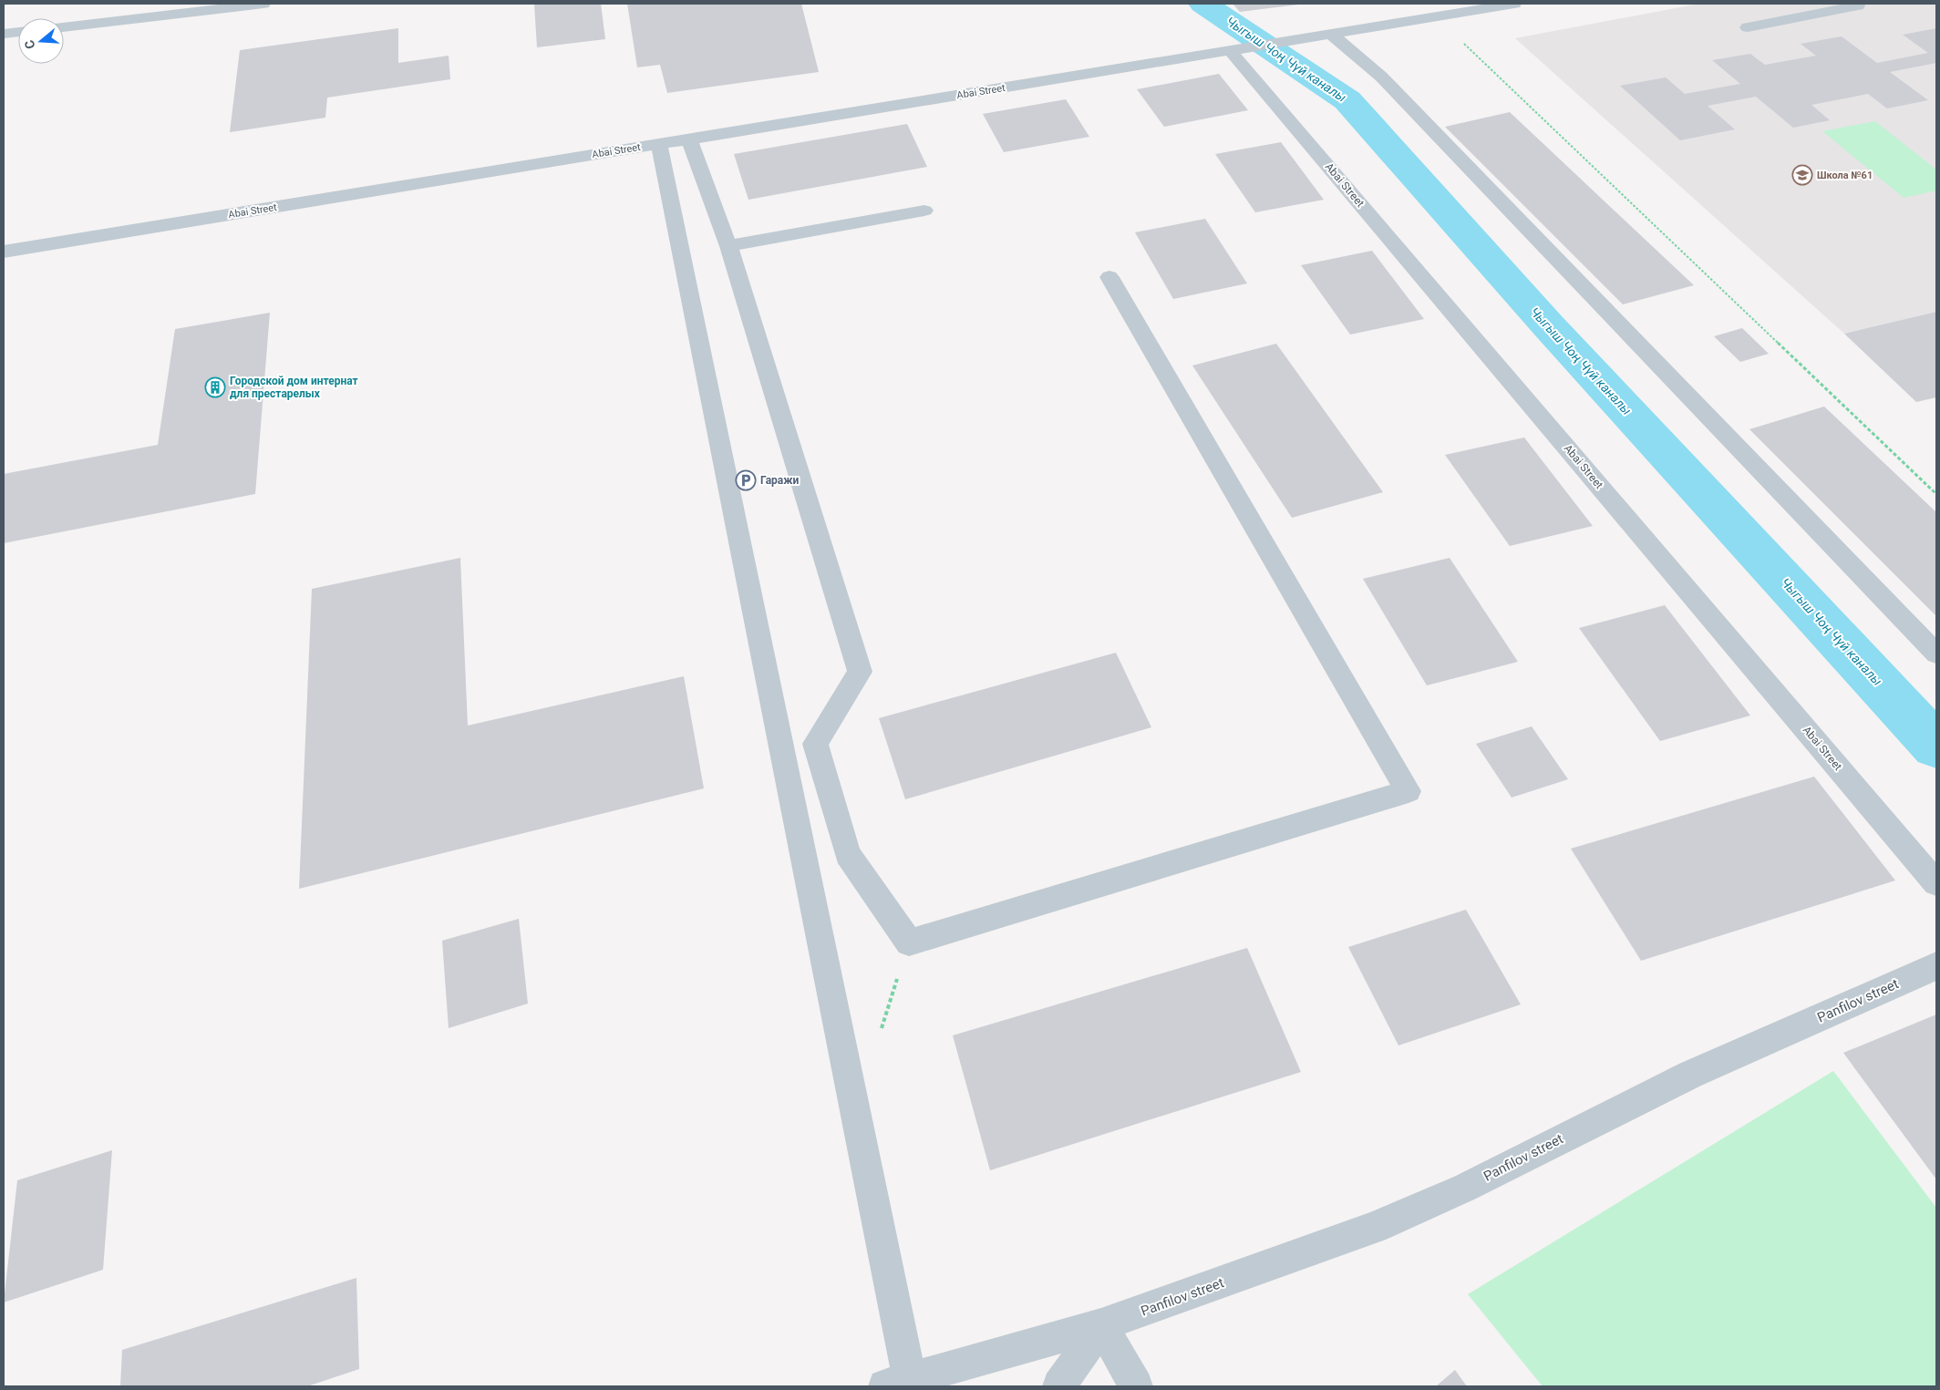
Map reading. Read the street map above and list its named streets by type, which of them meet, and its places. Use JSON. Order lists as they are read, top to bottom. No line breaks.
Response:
{"streets":{"street":["Abai Street","Panfilov street"]},"water":["Чыгыш Чоң Чүй каналы"],"places":{"school or university":["Школа №61"],"building":["Городской дом интернат для престарелых"],"parking":["Гаражи"]},"north":"left"}
